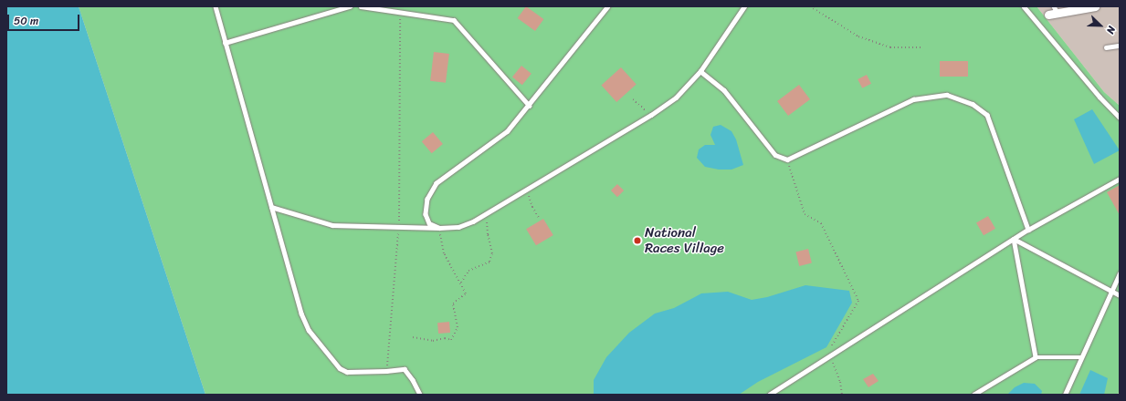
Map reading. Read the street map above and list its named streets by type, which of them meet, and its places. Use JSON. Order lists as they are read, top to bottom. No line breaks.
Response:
{"places":["National Races Village"],"scale_bar":"50 m","north":"bottom right"}
